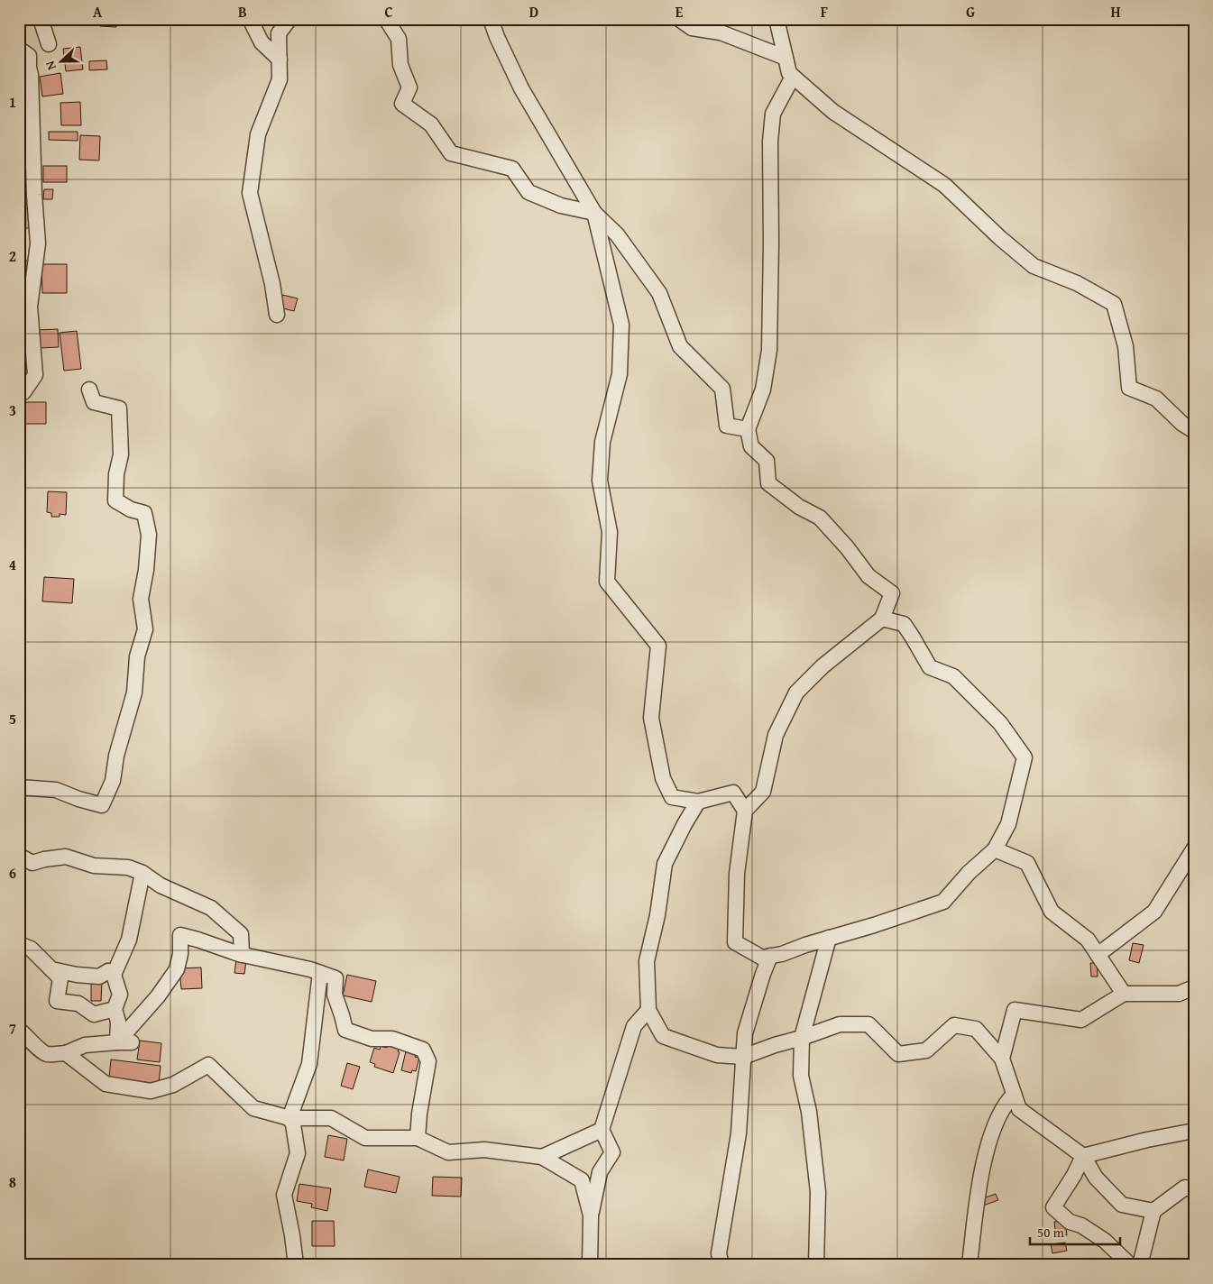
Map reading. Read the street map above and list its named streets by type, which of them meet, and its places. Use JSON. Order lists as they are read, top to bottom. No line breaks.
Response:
{"scale_bar":"50 m","north":"left","grid":{"columns":["A","B","C","D","E","F","G","H"],"rows":["1","2","3","4","5","6","7","8"]}}
